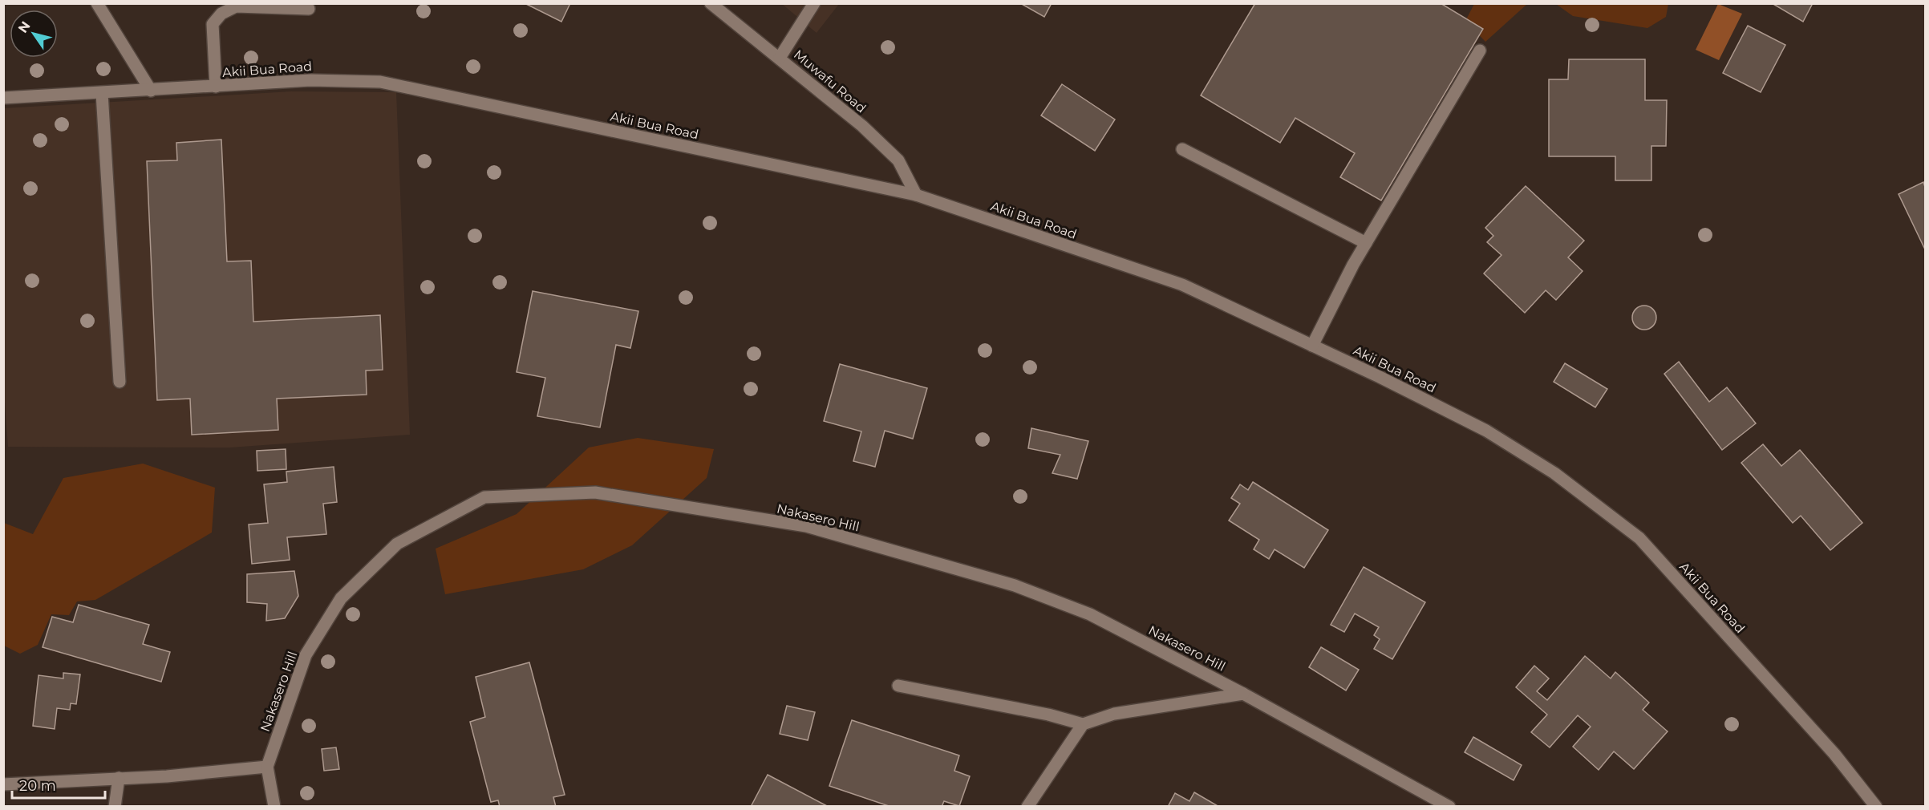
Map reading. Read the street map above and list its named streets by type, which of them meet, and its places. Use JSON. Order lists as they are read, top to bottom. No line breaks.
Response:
{"streets":{"street":["Akii Bua Road","Muwafu Road","Nakasero Hill"]},"crossings":[["Akii Bua Road","Muwafu Road"]],"scale_bar":"20 m","north":"top left"}
